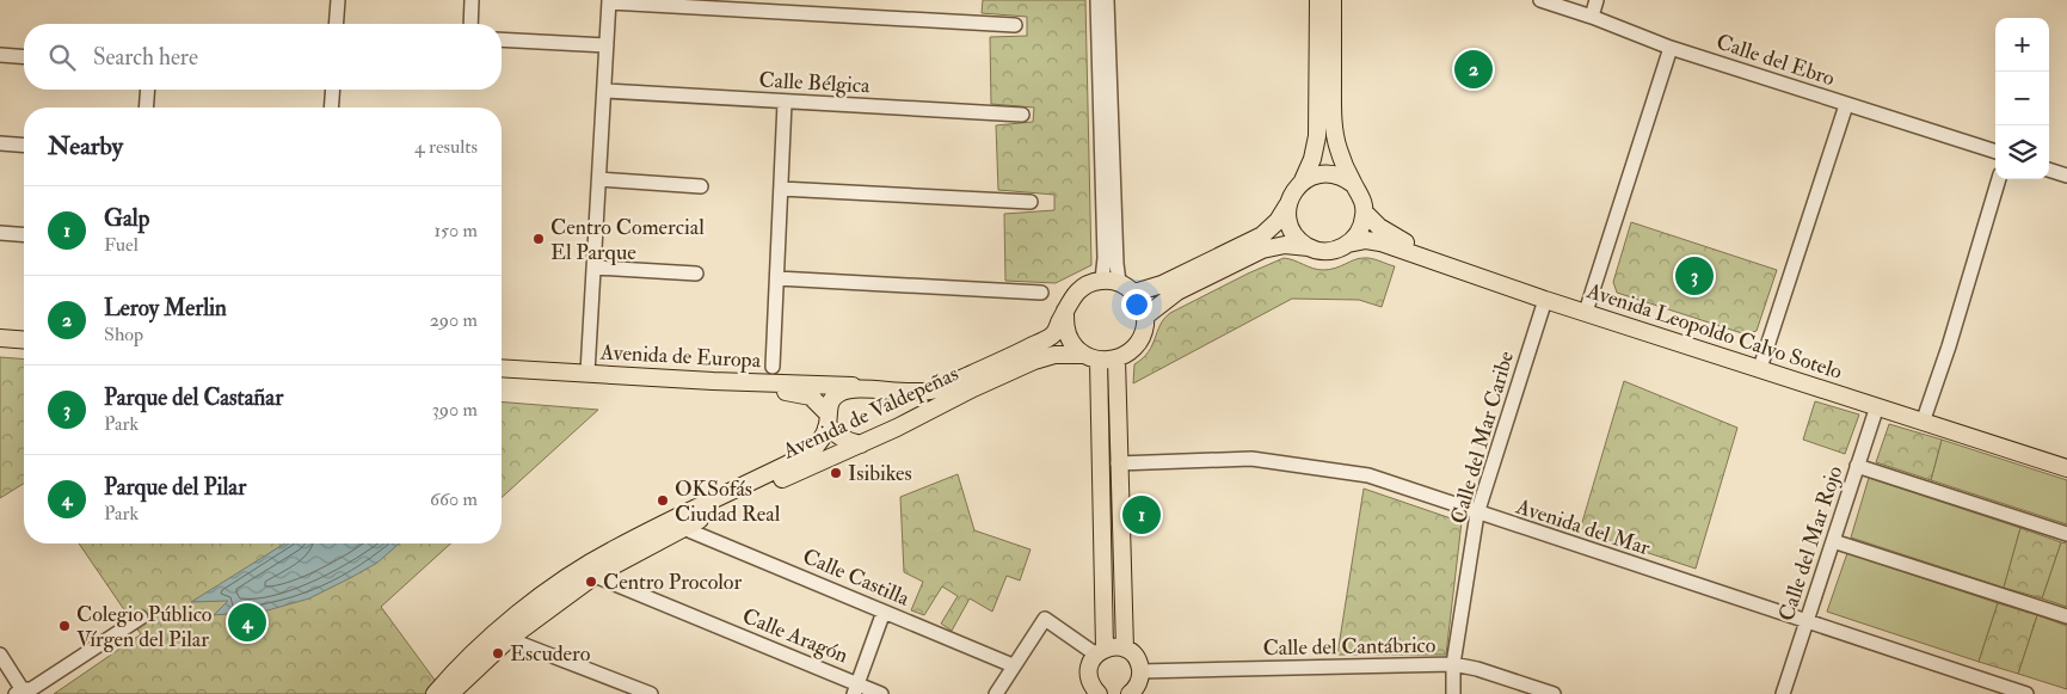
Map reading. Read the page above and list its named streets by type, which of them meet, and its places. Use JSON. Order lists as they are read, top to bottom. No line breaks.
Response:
{"streets":{"main road":["Avenida Leopoldo Calvo Sotelo","Avenida de Europa","Avenida de Valdepeñas"],"street":["Calle del Ebro","Calle Bélgica","Calle del Mar Caribe","Avenida del Mar","Calle del Mar Rojo","Calle Castilla","Calle Aragón","Calle del Cantábrico"]},"crossings":[["Avenida Leopoldo Calvo Sotelo","Calle del Mar Caribe"],["Avenida Leopoldo Calvo Sotelo","Calle del Mar Rojo"],["Avenida de Europa","Avenida de Valdepeñas"],["Avenida de Valdepeñas","Calle Castilla"],["Avenida de Valdepeñas","Calle Aragón"],["Calle del Mar Caribe","Avenida del Mar"],["Calle del Mar Caribe","Calle del Cantábrico"],["Avenida del Mar","Calle del Mar Rojo"]],"places":["Centro Comercial El Parque","Isibikes","OKSofás Ciudad Real","Centro Procolor","Colegio Público Vírgen del Pilar","Escudero"],"page":{"map_buttons":["+","−"],"search":"Search here","pins":["2","3","1","4"],"heading":["Nearby","4 results"],"list":[{"mark":"1","name":"Galp","note":"Fuel","value":"150 m"},{"mark":"2","name":"Leroy Merlin","note":"Shop","value":"290 m"},{"mark":"3","name":"Parque del Castañar","note":"Park","value":"390 m"},{"mark":"4","name":"Parque del Pilar","note":"Park","value":"660 m"}]}}
